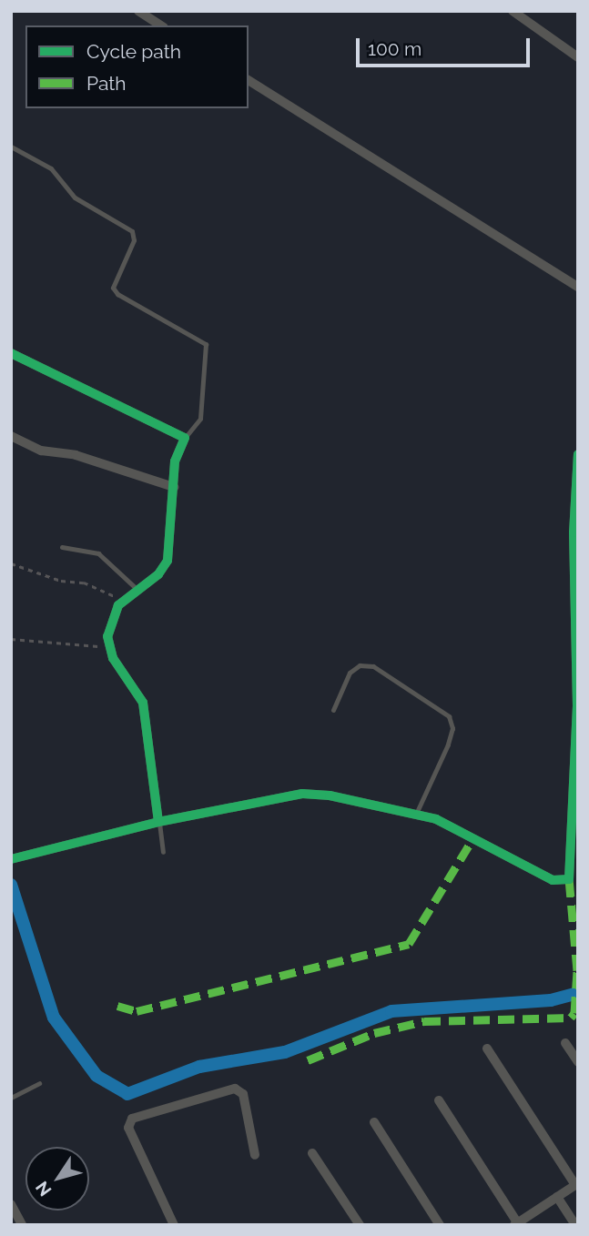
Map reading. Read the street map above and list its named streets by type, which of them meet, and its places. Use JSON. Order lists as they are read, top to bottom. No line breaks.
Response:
{"legend":["Cycle path","Path"],"scale_bar":"100 m","north":"bottom left"}
